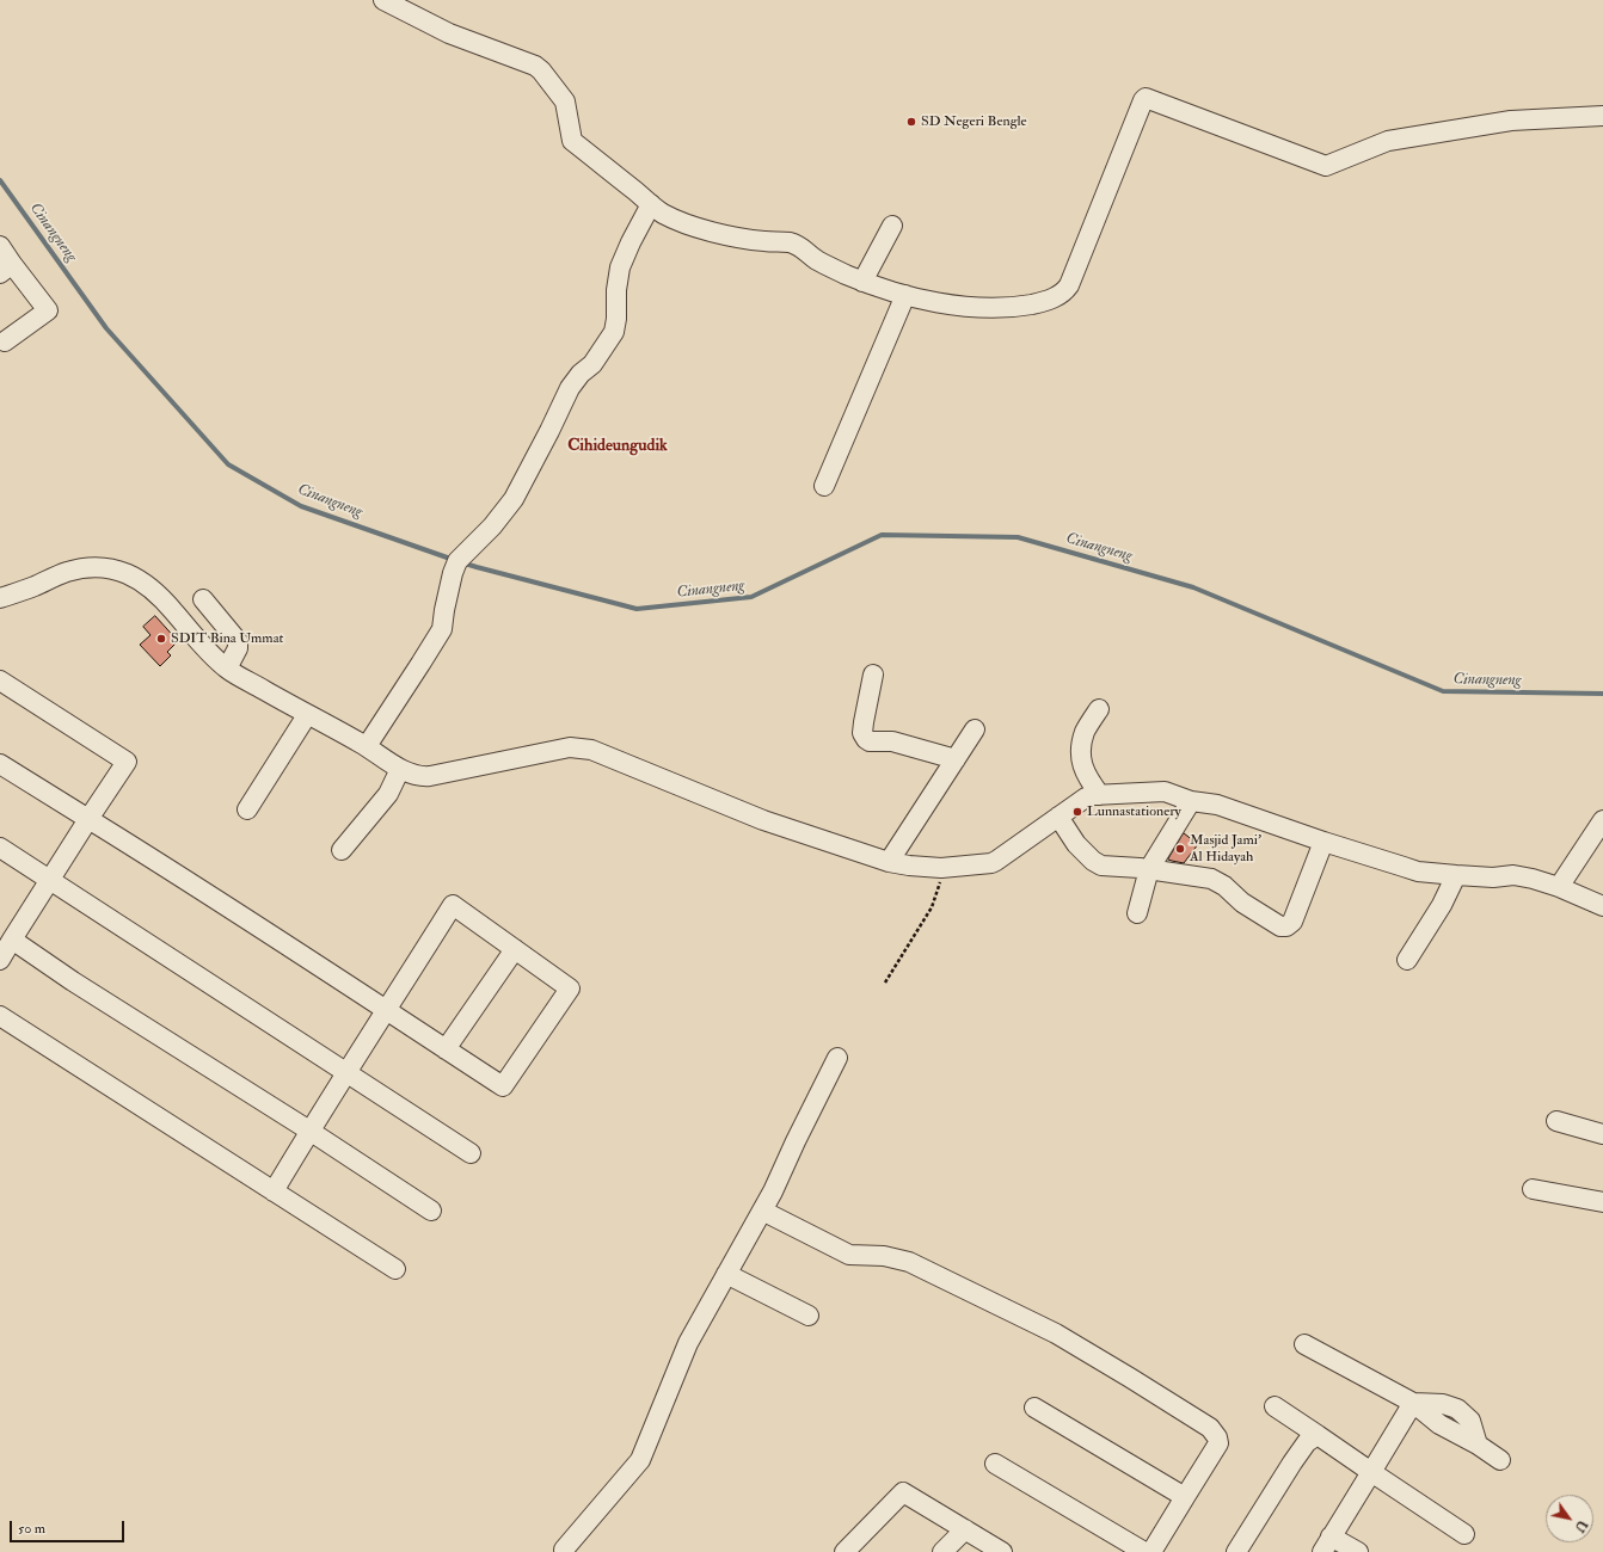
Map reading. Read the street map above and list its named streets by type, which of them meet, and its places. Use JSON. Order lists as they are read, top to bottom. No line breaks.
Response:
{"districts":["Cihideungudik"],"water":["Cinangneng"],"places":["SD Negeri Bengle","SDIT Bina Ummat","Lunnastationery","Masjid Jami' Al Hidayah"],"scale_bar":"50 m","north":"bottom right"}
